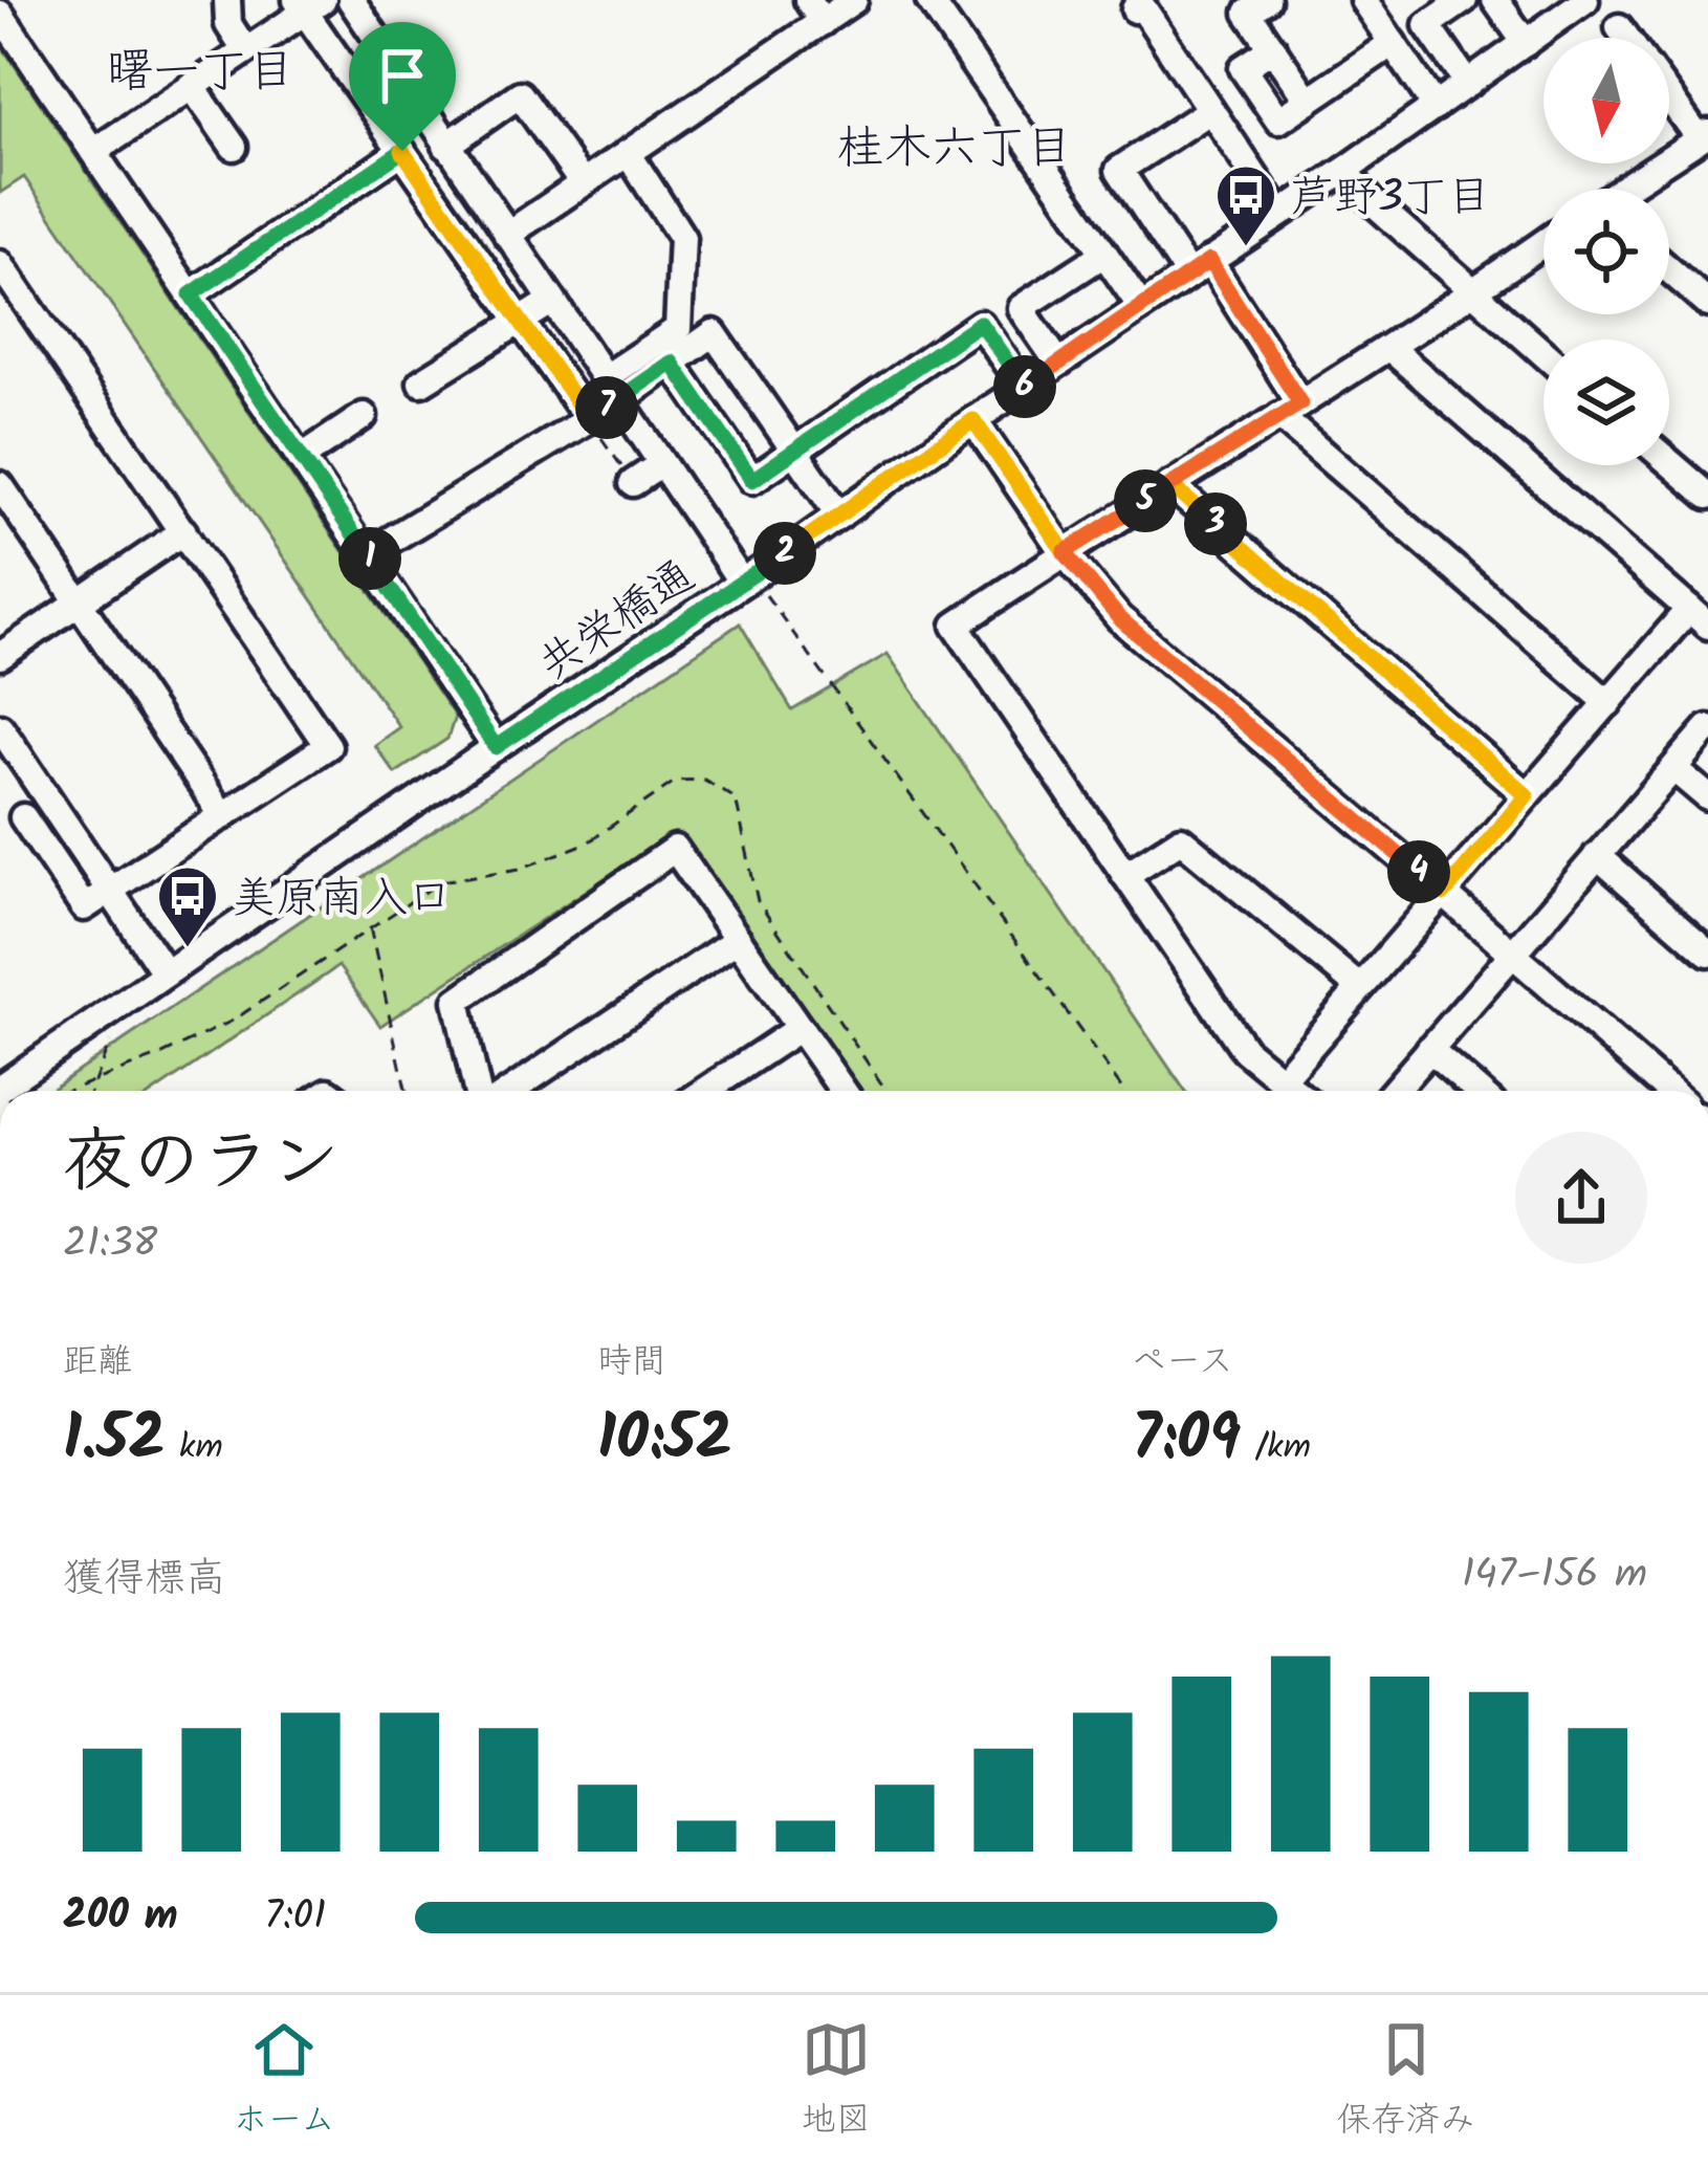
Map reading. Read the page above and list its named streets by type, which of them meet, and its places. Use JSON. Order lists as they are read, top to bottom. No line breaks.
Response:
{"streets":{"street":["共栄橋通"]},"districts":["曙一丁目","桂木六丁目"],"places":{"bus stop":["芦野3丁目","美原南入口"]},"north":"bottom","page":{"pins":["6","7","5","3","2","1","4"],"heading":["夜のラン","21:38"],"stats":[["距離","1.52 km"],["時間","10:52"],["ペース","7:09 /km"]],"chart":["獲得標高","147–156 m"],"list":[{"name":"200 m","note":"7:01"}],"tabs":["ホーム","地図","保存済み"]}}
